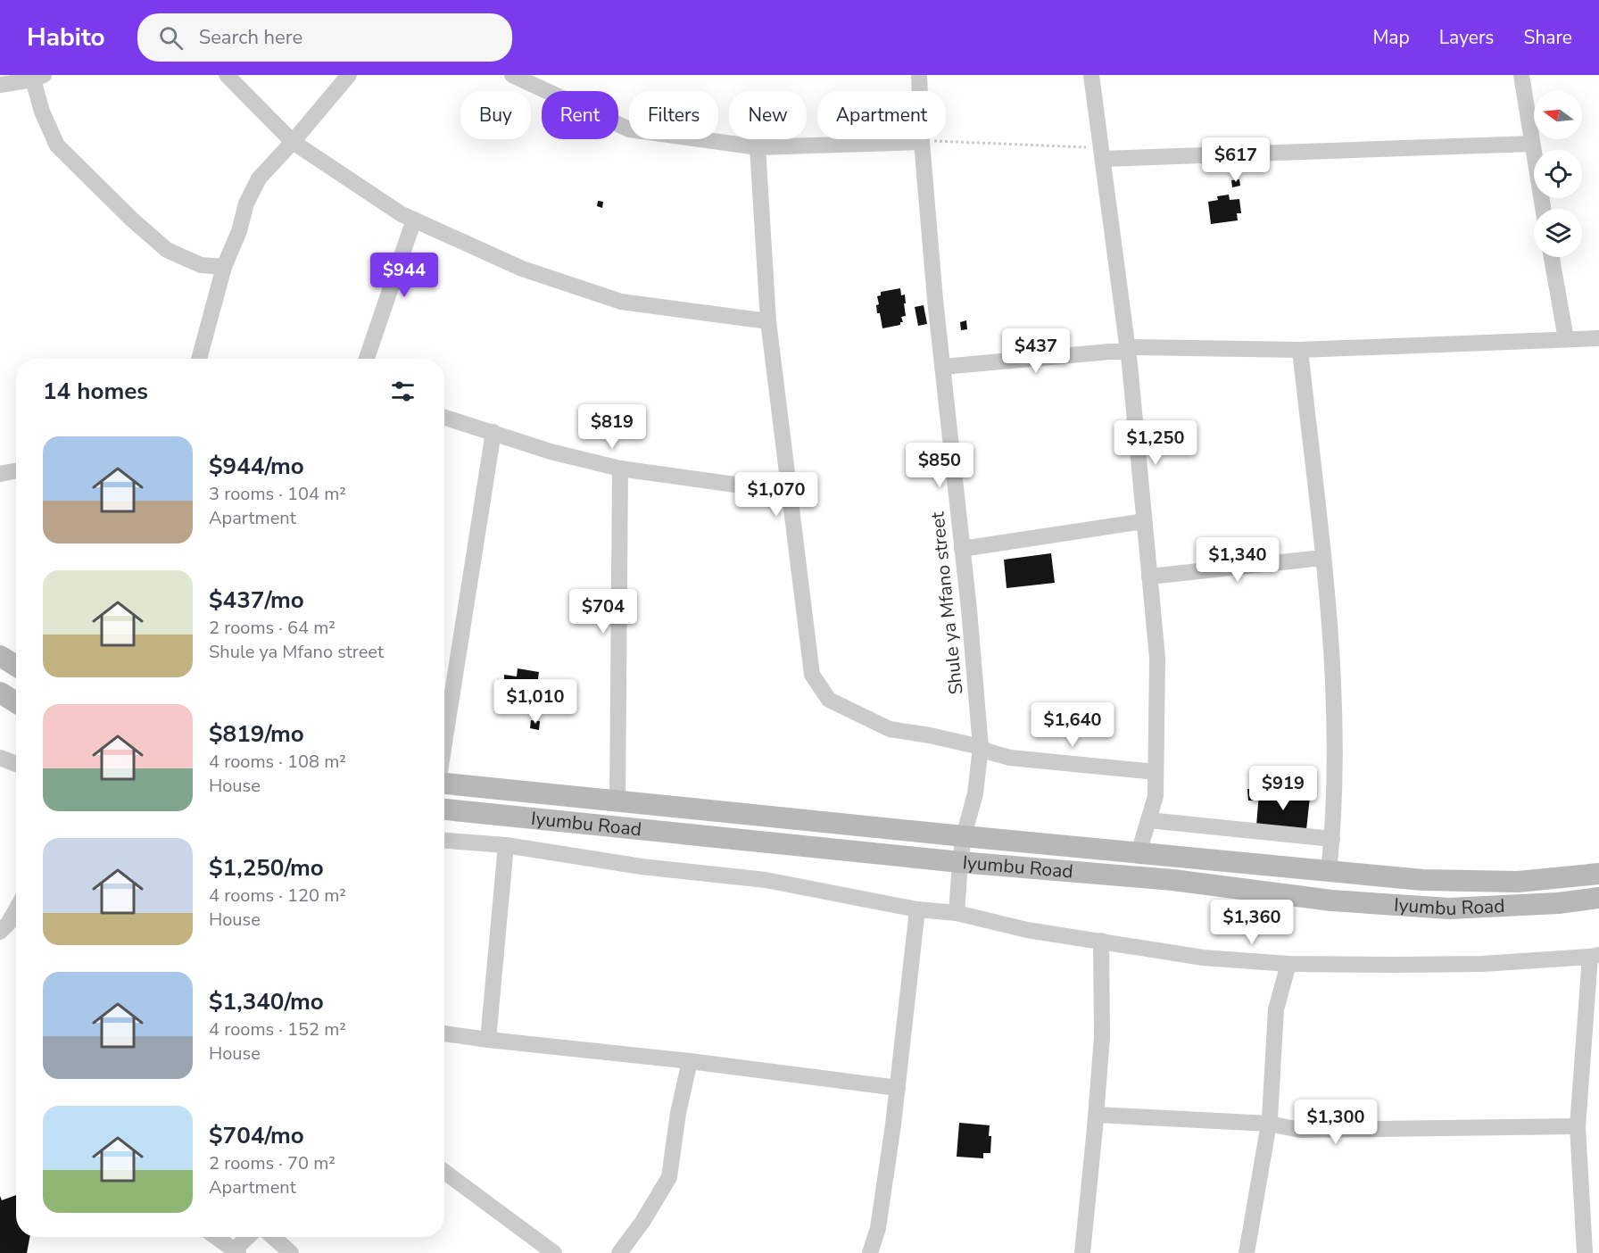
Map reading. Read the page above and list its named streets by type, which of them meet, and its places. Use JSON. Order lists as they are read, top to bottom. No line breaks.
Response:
{"streets":{"main road":["Iyumbu Road"],"street":["Shule ya Mfano street"]},"crossings":[["Shule ya Mfano street","Iyumbu Road"]],"north":"left","page":{"header":"Habito","search":"Search here","nav":["Map","Layers","Share"],"chip":["Buy","Rent","Filters","New","Apartment"],"price":["$617","$944","$437","$819","$1,250","$850","$1,070","$1,340","$704","$1,010","$1,640","$919","$1,360","$1,300"],"heading":"14 homes","list":[{"name":"$944/mo","note":"3 rooms · 104 m² · Apartment"},{"name":"$437/mo","note":"2 rooms · 64 m² · Shule ya Mfano street"},{"name":"$819/mo","note":"4 rooms · 108 m² · House"},{"name":"$1,250/mo","note":"4 rooms · 120 m² · House"},{"name":"$1,340/mo","note":"4 rooms · 152 m² · House"},{"name":"$704/mo","note":"2 rooms · 70 m² · Apartment"}]}}
